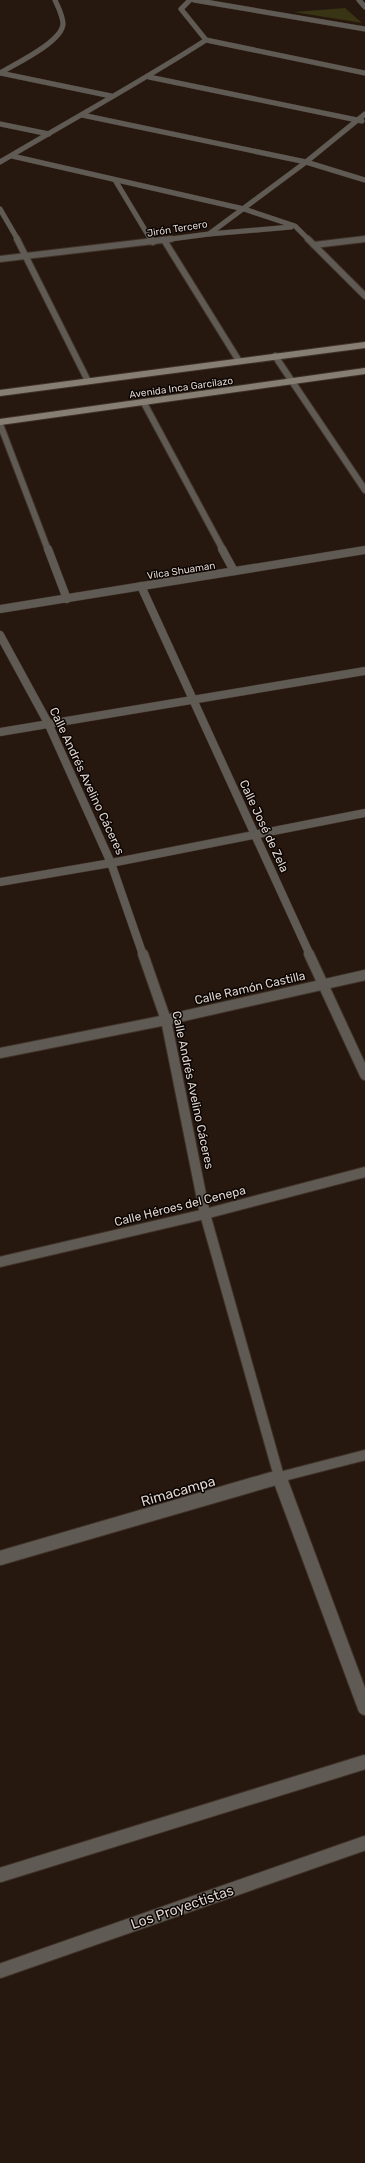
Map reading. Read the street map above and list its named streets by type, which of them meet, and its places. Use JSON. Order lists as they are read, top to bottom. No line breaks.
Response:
{"streets":{"main road":["Avenida Inca Garcilazo"],"street":["Jirón Tercero","Vilca Shuaman","Calle Andrés Avelino Cáceres","Calle José de Zela","Calle Ramón Castilla","Calle Héroes del Cenepa","Rimacampa","Los Proyectistas"]},"crossings":[["Vilca Shuaman","Calle José de Zela"],["Calle Andrés Avelino Cáceres","Calle Ramón Castilla"],["Calle Andrés Avelino Cáceres","Calle Héroes del Cenepa"],["Calle Andrés Avelino Cáceres","Rimacampa"],["Calle José de Zela","Calle Ramón Castilla"]]}
